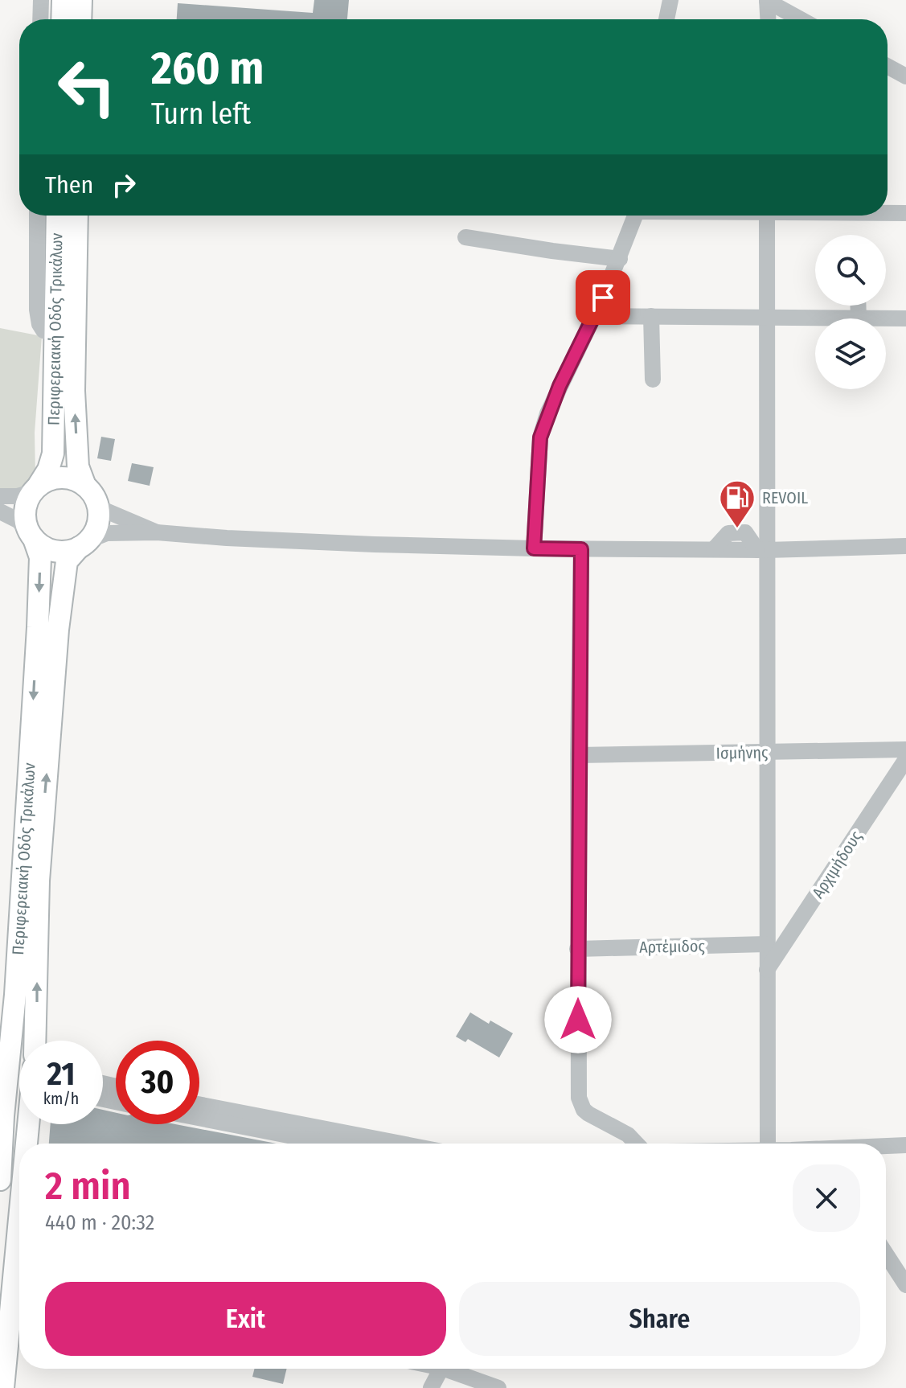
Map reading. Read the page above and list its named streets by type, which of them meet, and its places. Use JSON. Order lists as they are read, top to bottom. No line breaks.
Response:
{"streets":{"main road":["Περιφερειακή Οδός Τρικάλων"],"street":["Ισμήνης","Αρχιμήδους","Αρτέμιδος"]},"places":{"fuel station":["REVOIL"]},"page":{"turn":["260 m","Turn left"],"then":"Then","speed":"21 km/h","limit":"30","heading":["2 min","440 m · 20:32"],"buttons":["Exit","Share"]}}
